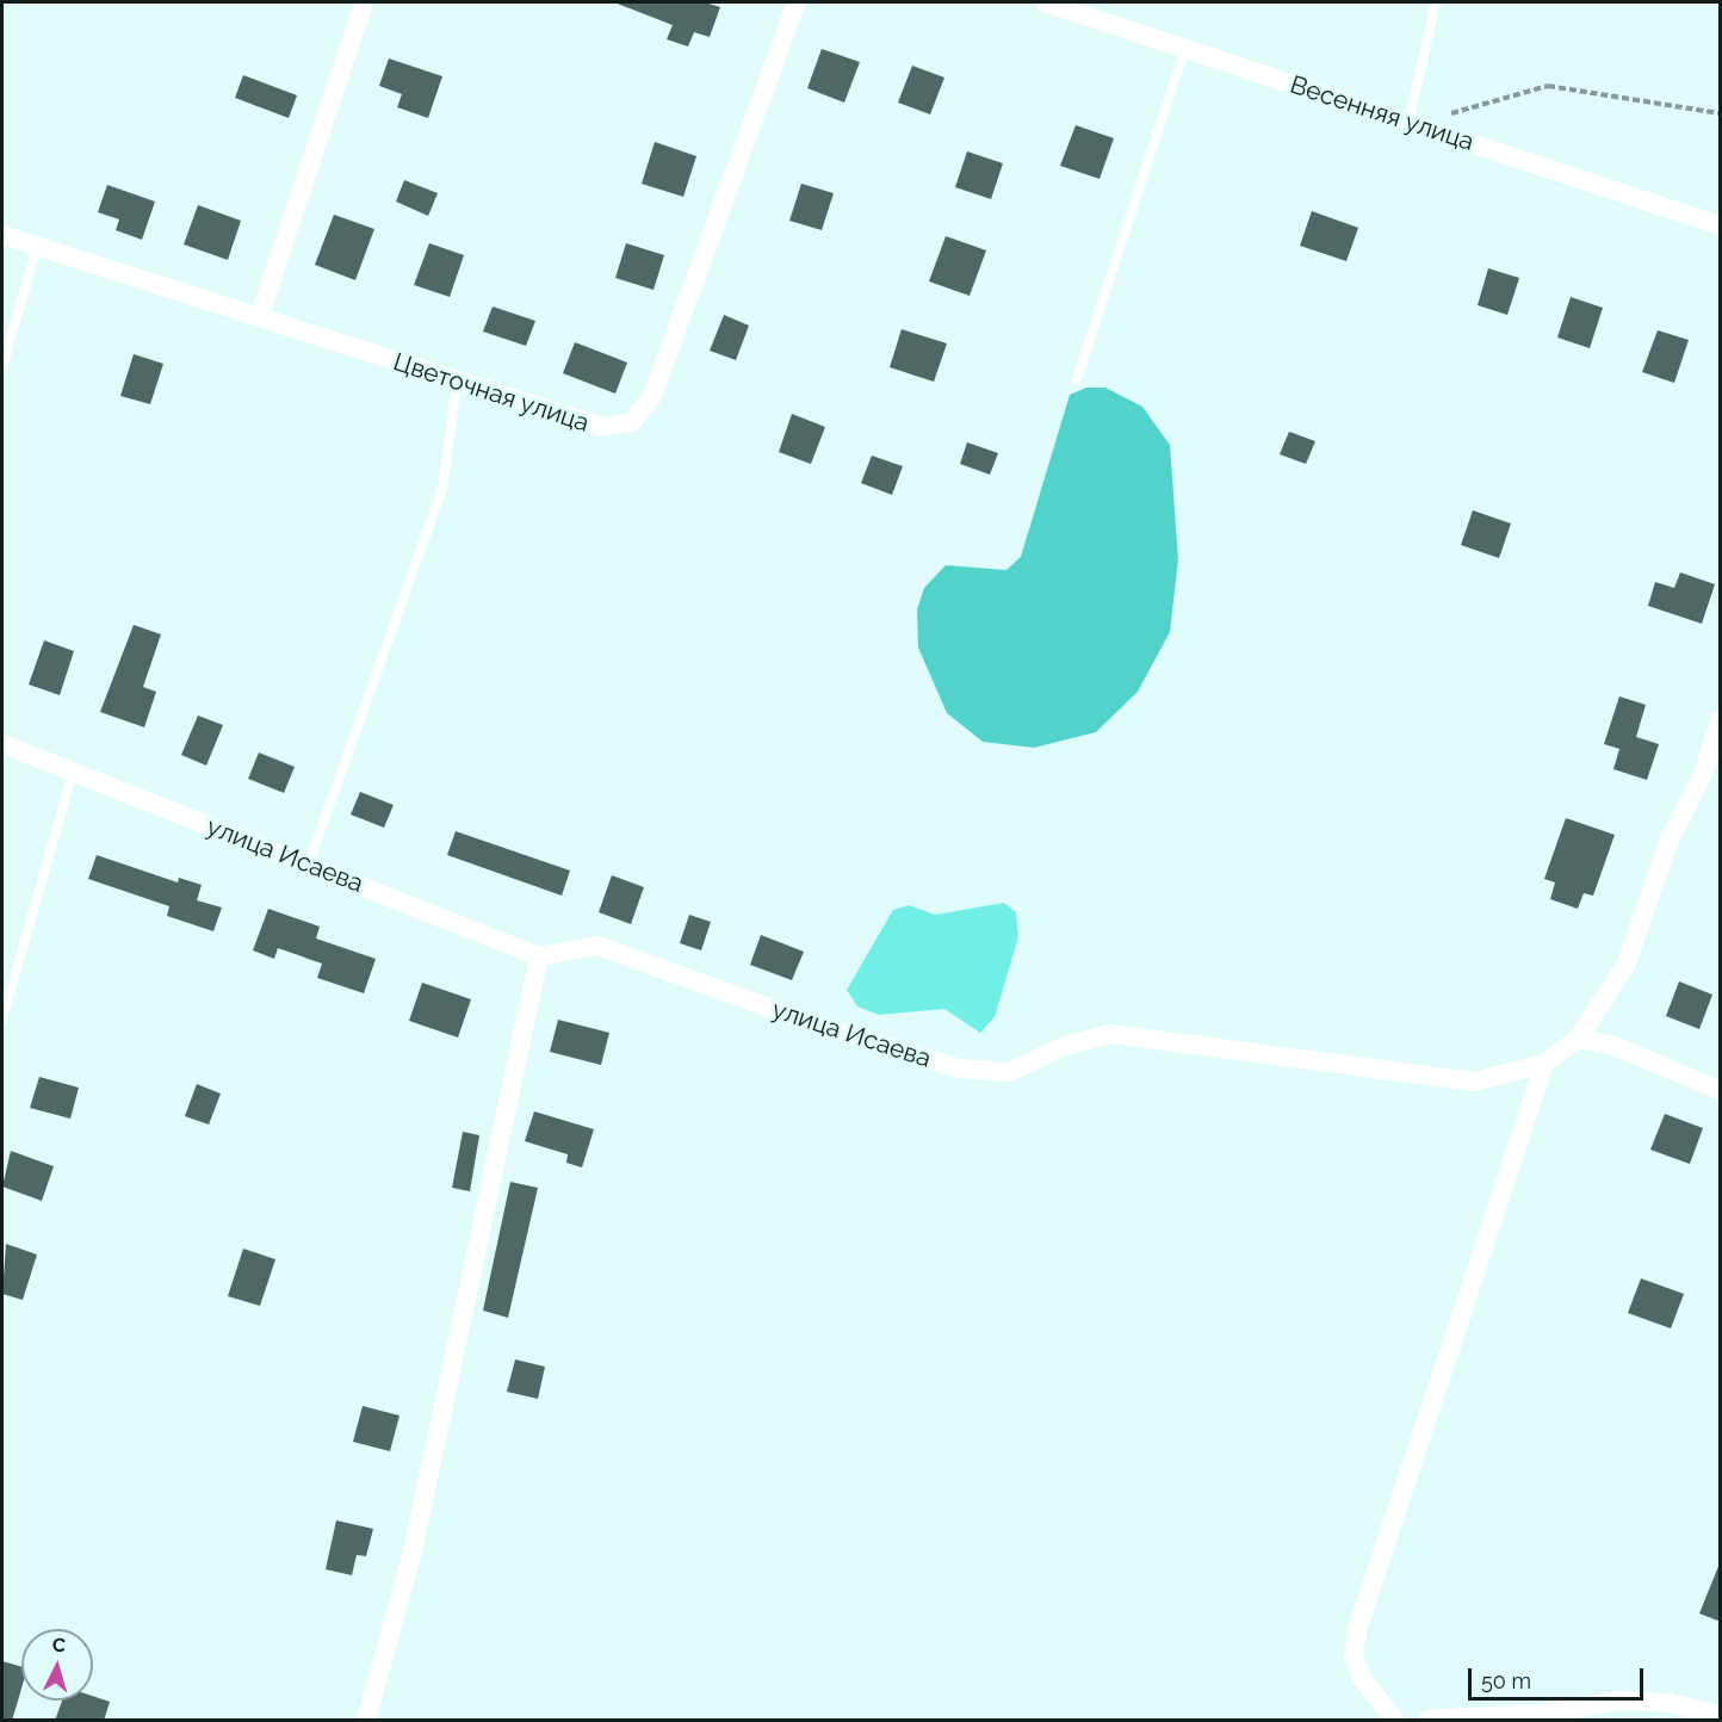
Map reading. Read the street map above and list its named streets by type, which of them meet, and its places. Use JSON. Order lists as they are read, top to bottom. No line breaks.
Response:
{"streets":{"street":["Весенняя улица","Цветочная улица","улица Исаева"]},"scale_bar":"50 m","north":"top"}
